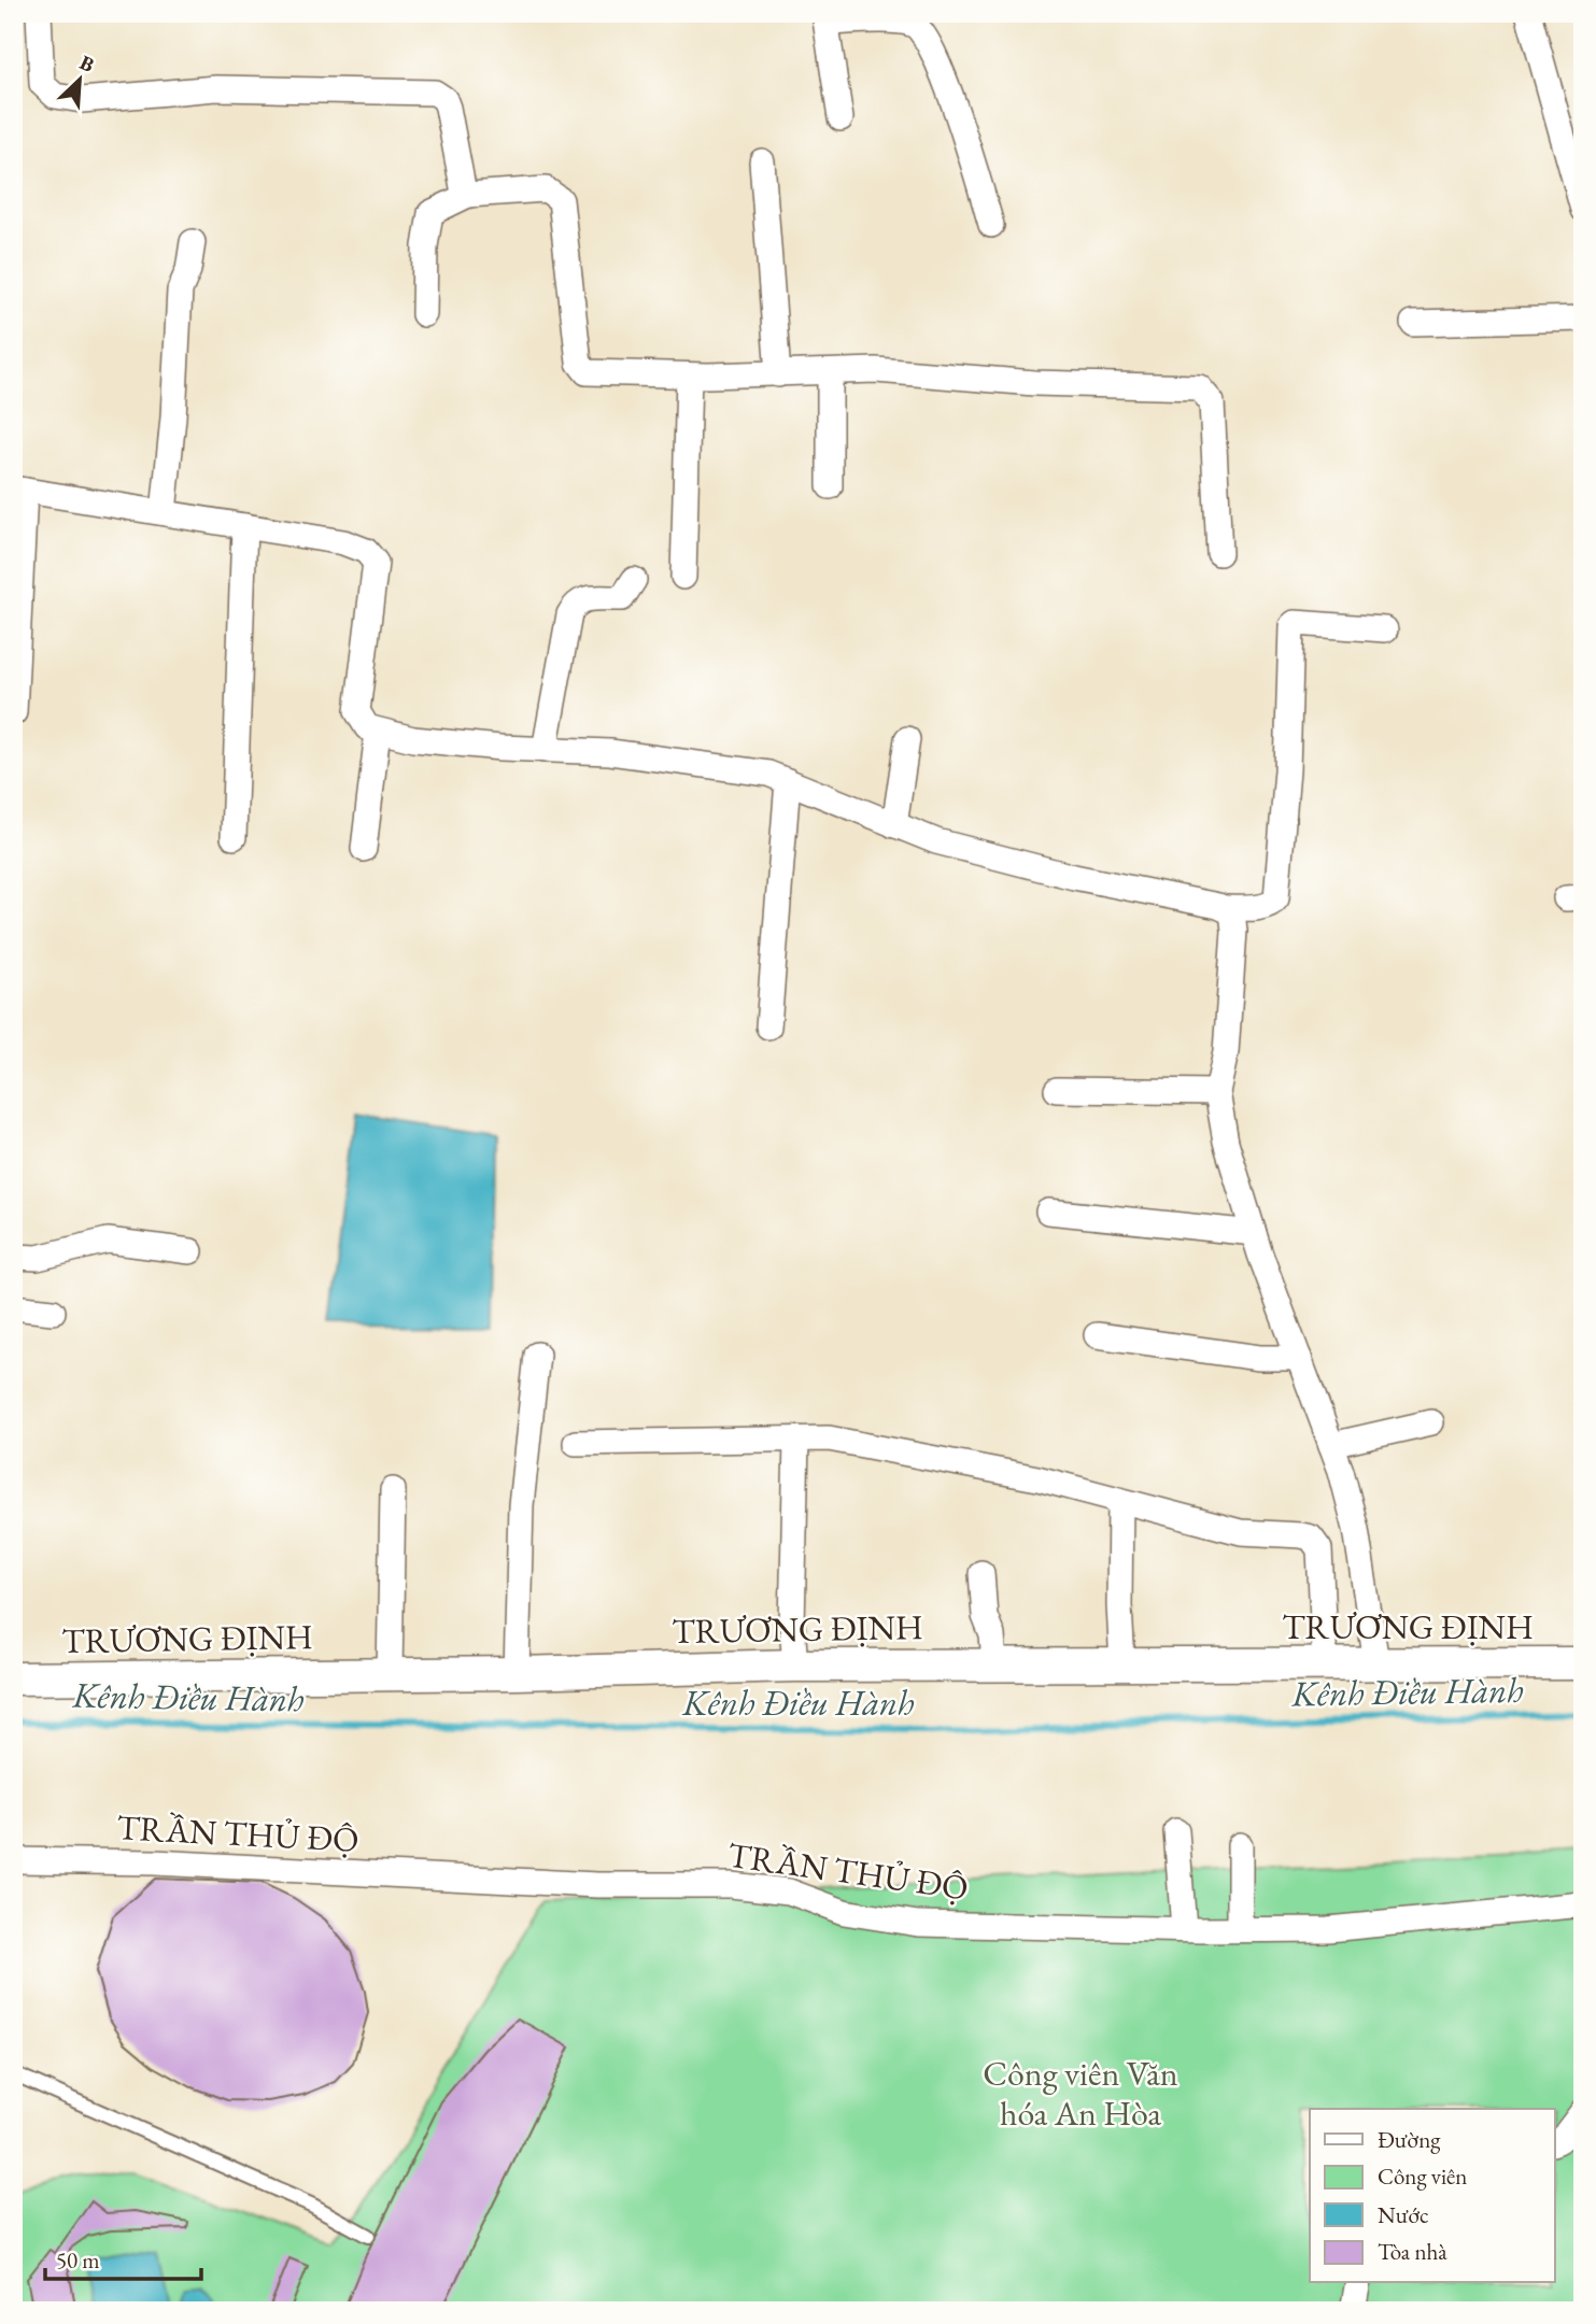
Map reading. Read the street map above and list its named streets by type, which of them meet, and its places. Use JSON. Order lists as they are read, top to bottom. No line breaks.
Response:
{"streets":{"street":["TRƯƠNG ĐỊNH","TRẦN THỦ ĐỘ"]},"water":["Kênh Điều Hành"],"parks":["Công viên Văn hóa An Hòa"],"legend":["Đường","Công viên","Nước","Tòa nhà"],"scale_bar":"50 m","north":"top right"}
